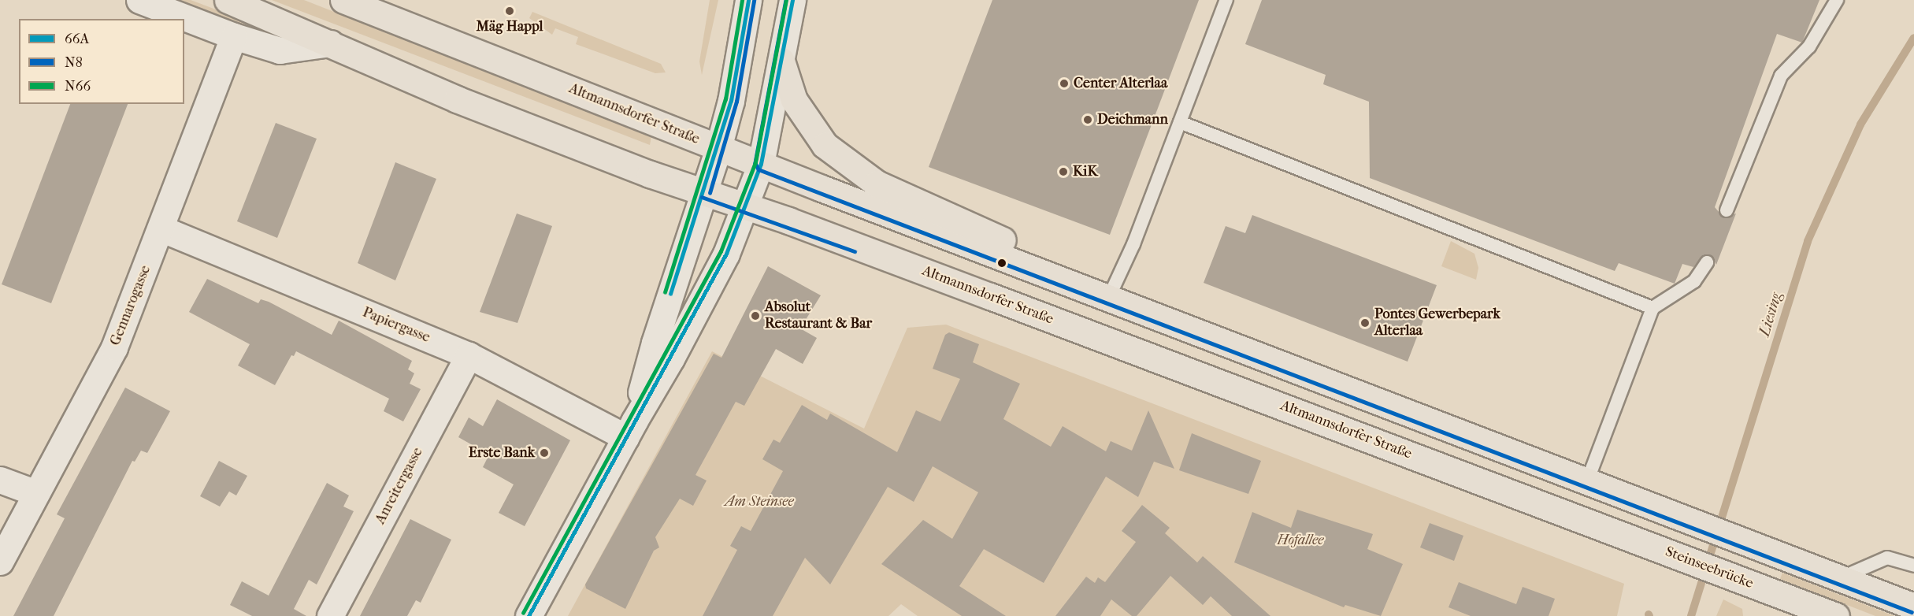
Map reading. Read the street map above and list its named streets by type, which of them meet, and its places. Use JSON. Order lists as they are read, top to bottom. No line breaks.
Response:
{"streets":{"main road":["Altmannsdorfer Straße","Steinseebrücke"],"street":["Gennarogasse","Papiergasse","Anreitergasse"]},"crossings":[["Altmannsdorfer Straße","Steinseebrücke"],["Gennarogasse","Papiergasse"],["Papiergasse","Anreitergasse"]],"water":["Liesing"],"parks":["Am Steinsee","Hofallee"],"places":["Mäg Happl","Center Alterlaa","Deichmann","KiK","Absolut Restaurant & Bar","Pontes Gewerbepark Alterlaa","Erste Bank"],"lines":["transit line 66A","transit line N8","transit line N66"],"legend":["66A","N8","N66"]}
